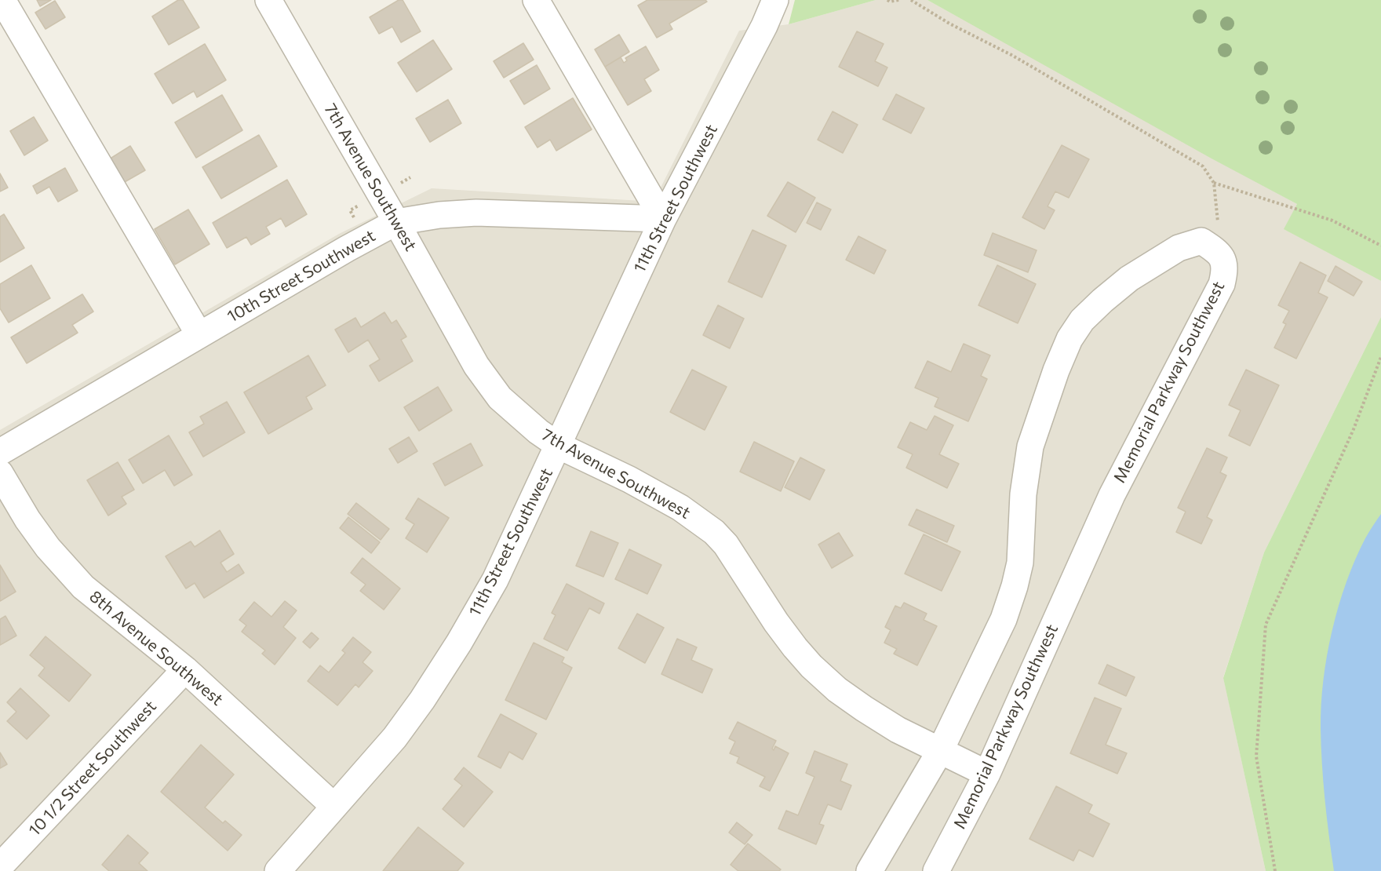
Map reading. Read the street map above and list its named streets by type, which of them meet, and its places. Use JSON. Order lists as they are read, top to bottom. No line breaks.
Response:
{"streets":{"street":["7th Avenue Southwest","11th Street Southwest","10th Street Southwest","Memorial Parkway Southwest","8th Avenue Southwest","10 1/2 Street Southwest"]},"crossings":[["7th Avenue Southwest","11th Street Southwest"],["7th Avenue Southwest","10th Street Southwest"],["7th Avenue Southwest","Memorial Parkway Southwest"],["11th Street Southwest","10th Street Southwest"],["11th Street Southwest","8th Avenue Southwest"],["8th Avenue Southwest","10 1/2 Street Southwest"]]}
